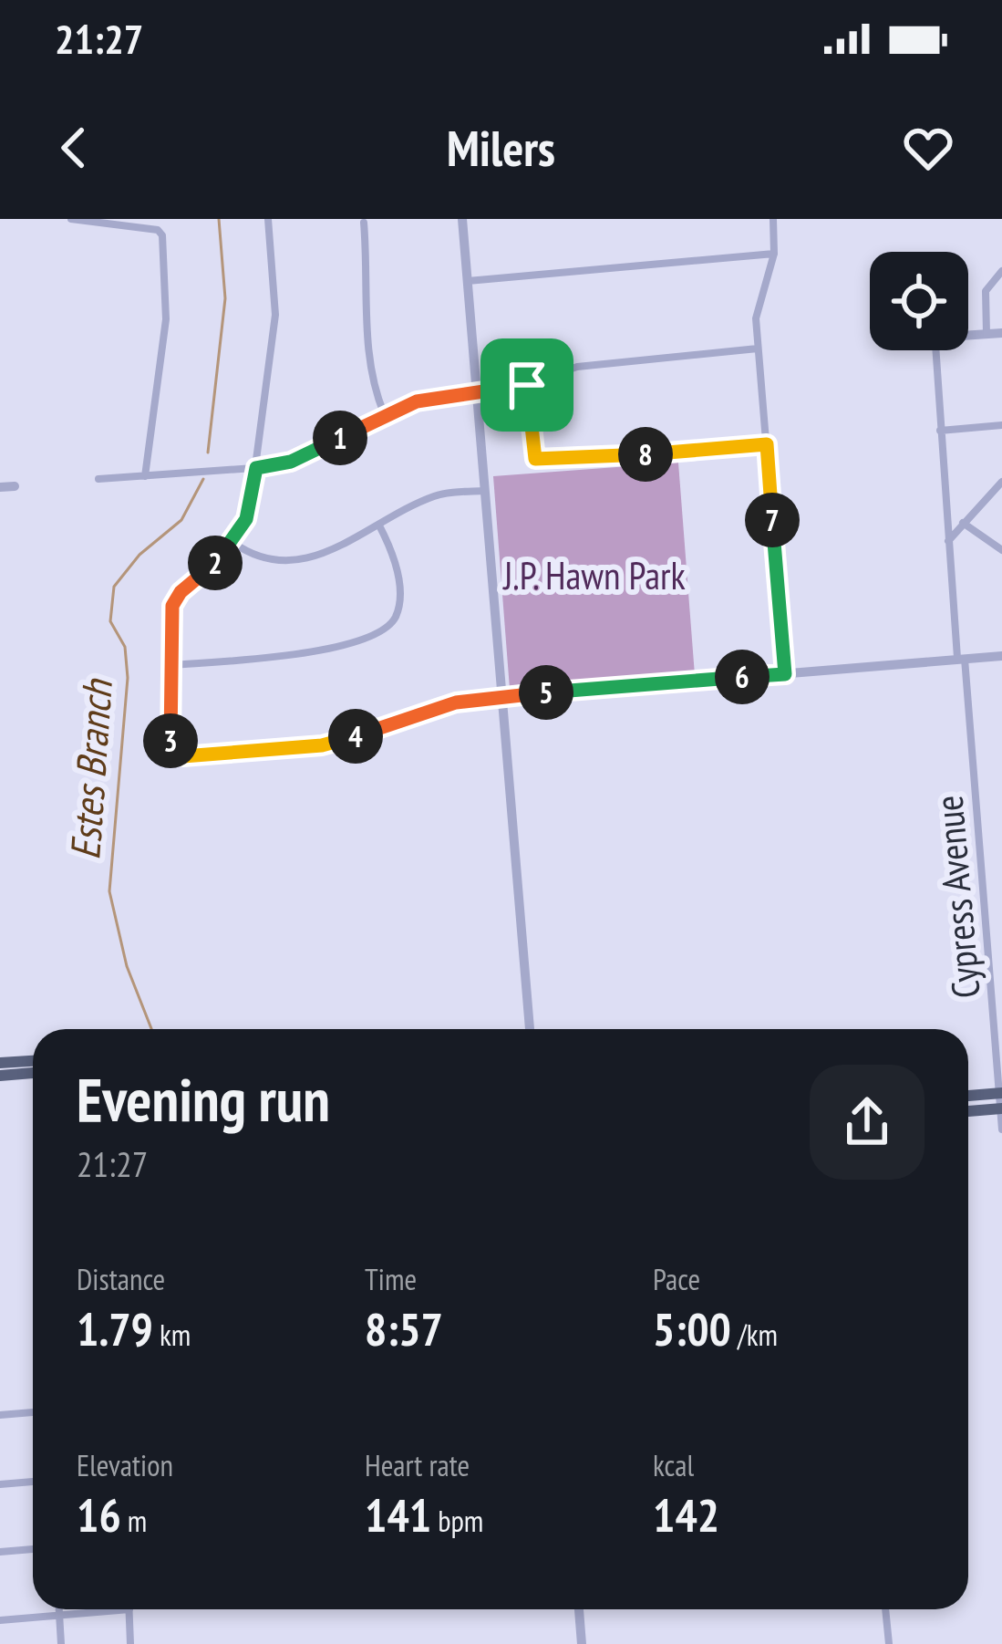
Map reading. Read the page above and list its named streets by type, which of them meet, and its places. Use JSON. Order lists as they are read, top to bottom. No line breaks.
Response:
{"streets":{"street":["Cypress Avenue"]},"water":["Estes Branch"],"parks":["J.P. Hawn Park"],"page":{"status":"21:27","header":"Milers","pins":["1","8","7","2","6","5","4","3"],"heading":["Evening run","21:27"],"stats":[["Distance","1.79 km"],["Time","8:57"],["Pace","5:00 /km"],["Elevation","16 m"],["Heart rate","141 bpm"],["kcal","142"]]}}
